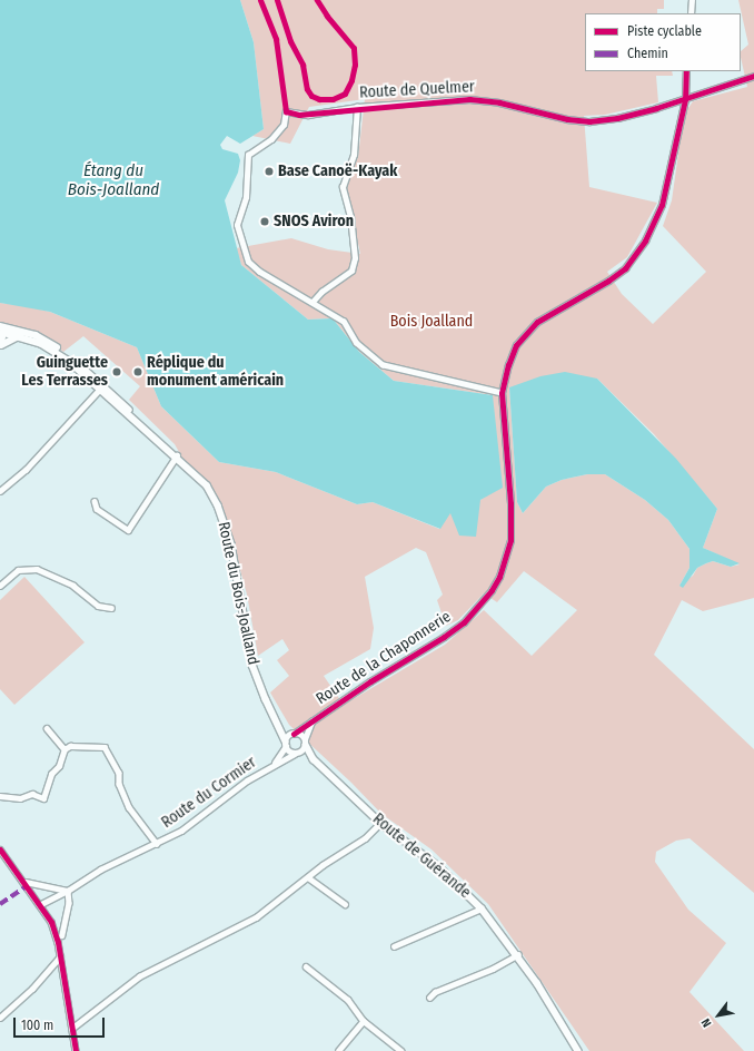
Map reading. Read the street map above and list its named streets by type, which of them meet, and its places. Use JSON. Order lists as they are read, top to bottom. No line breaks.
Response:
{"streets":{"street":["Route de Quelmer","Route du Bois-Joalland","Route de la Chaponnerie","Route du Cormier","Route de Guérande"]},"crossings":[["Route de Quelmer","Route de la Chaponnerie"],["Route du Bois-Joalland","Route de Guérande"],["Route du Cormier","Route de Guérande"]],"water":["Étang du Bois-Joalland"],"parks":["Bois Joalland"],"places":["Base Canoë-Kayak","SNOS Aviron","Guinguette Les Terrasses","Réplique du monument américain"],"legend":["Piste cyclable","Chemin"],"scale_bar":"100 m","north":"bottom left"}
